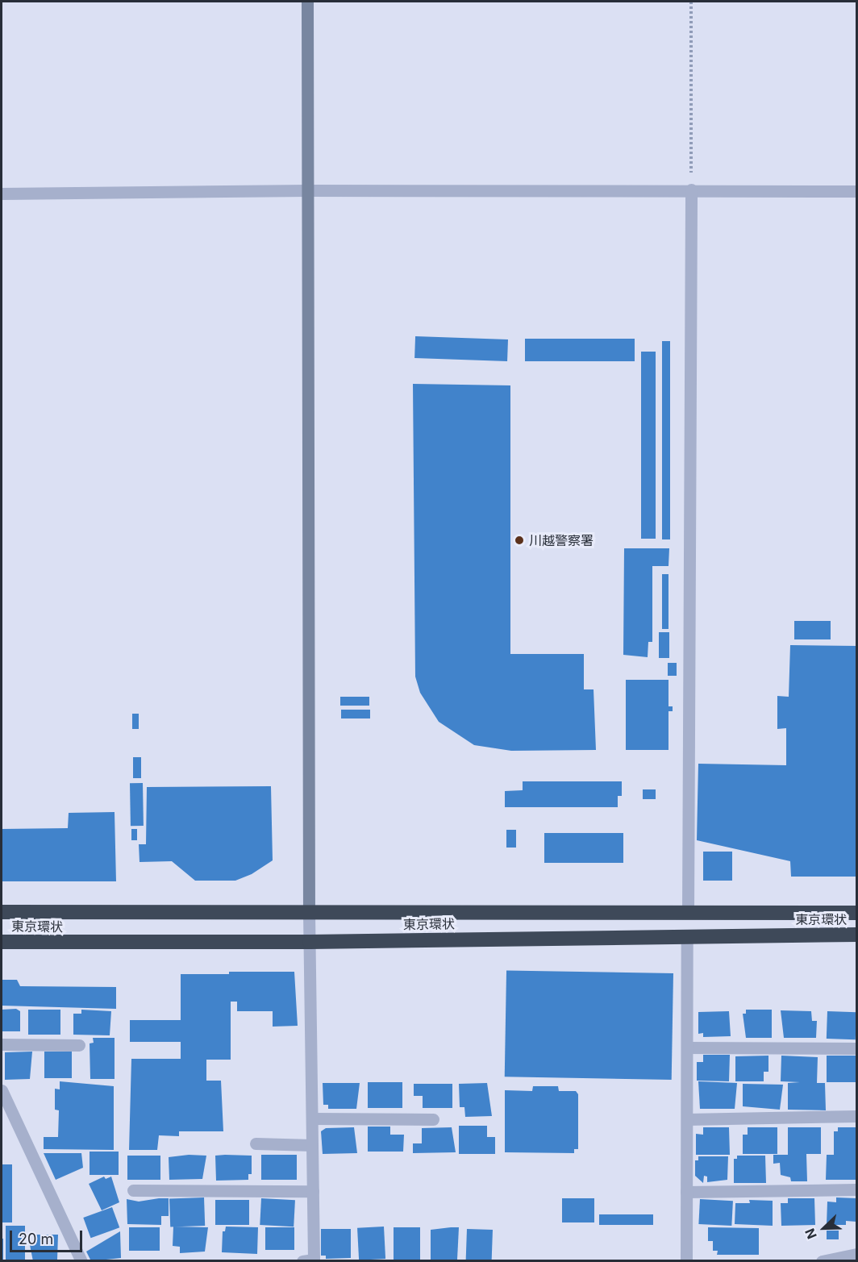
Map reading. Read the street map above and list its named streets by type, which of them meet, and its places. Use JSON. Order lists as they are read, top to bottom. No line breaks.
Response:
{"streets":{"highway":["東京環状"]},"places":["川越警察署"],"scale_bar":"20 m","north":"bottom left"}
